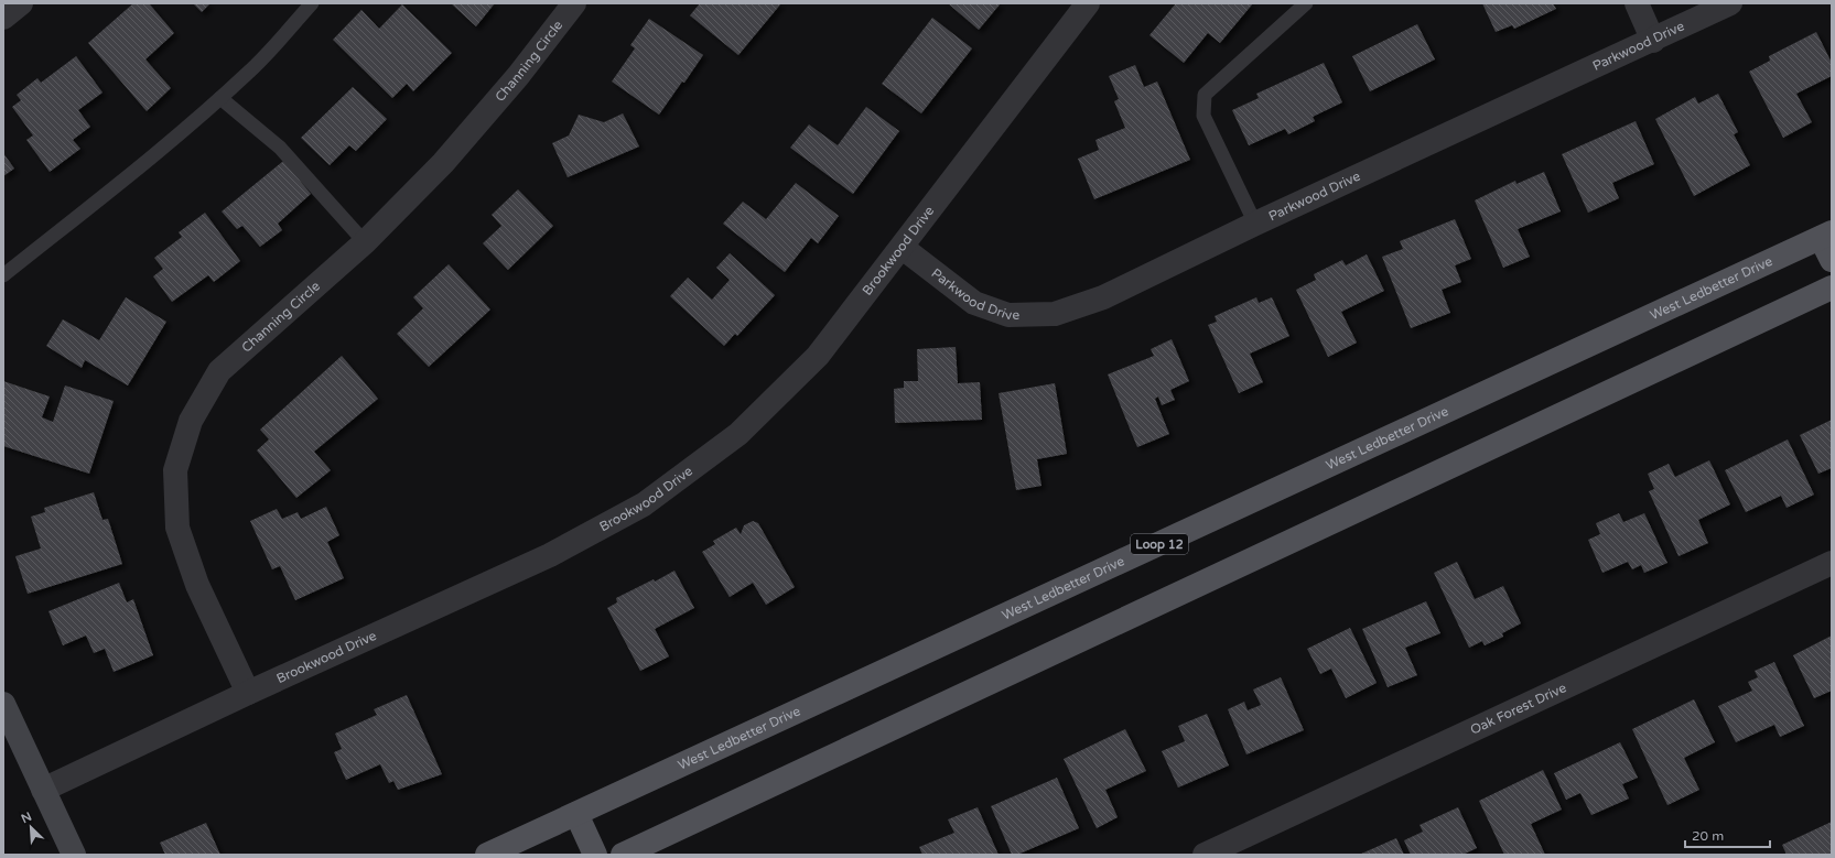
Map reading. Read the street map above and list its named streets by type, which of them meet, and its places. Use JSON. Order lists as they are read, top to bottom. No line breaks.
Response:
{"streets":{"main road":["West Ledbetter Drive","Loop 12"],"street":["Parkwood Drive","Channing Circle","Brookwood Drive","Oak Forest Drive"]},"crossings":[["Parkwood Drive","Brookwood Drive"],["Channing Circle","Brookwood Drive"]],"scale_bar":"20 m","north":"top left"}
